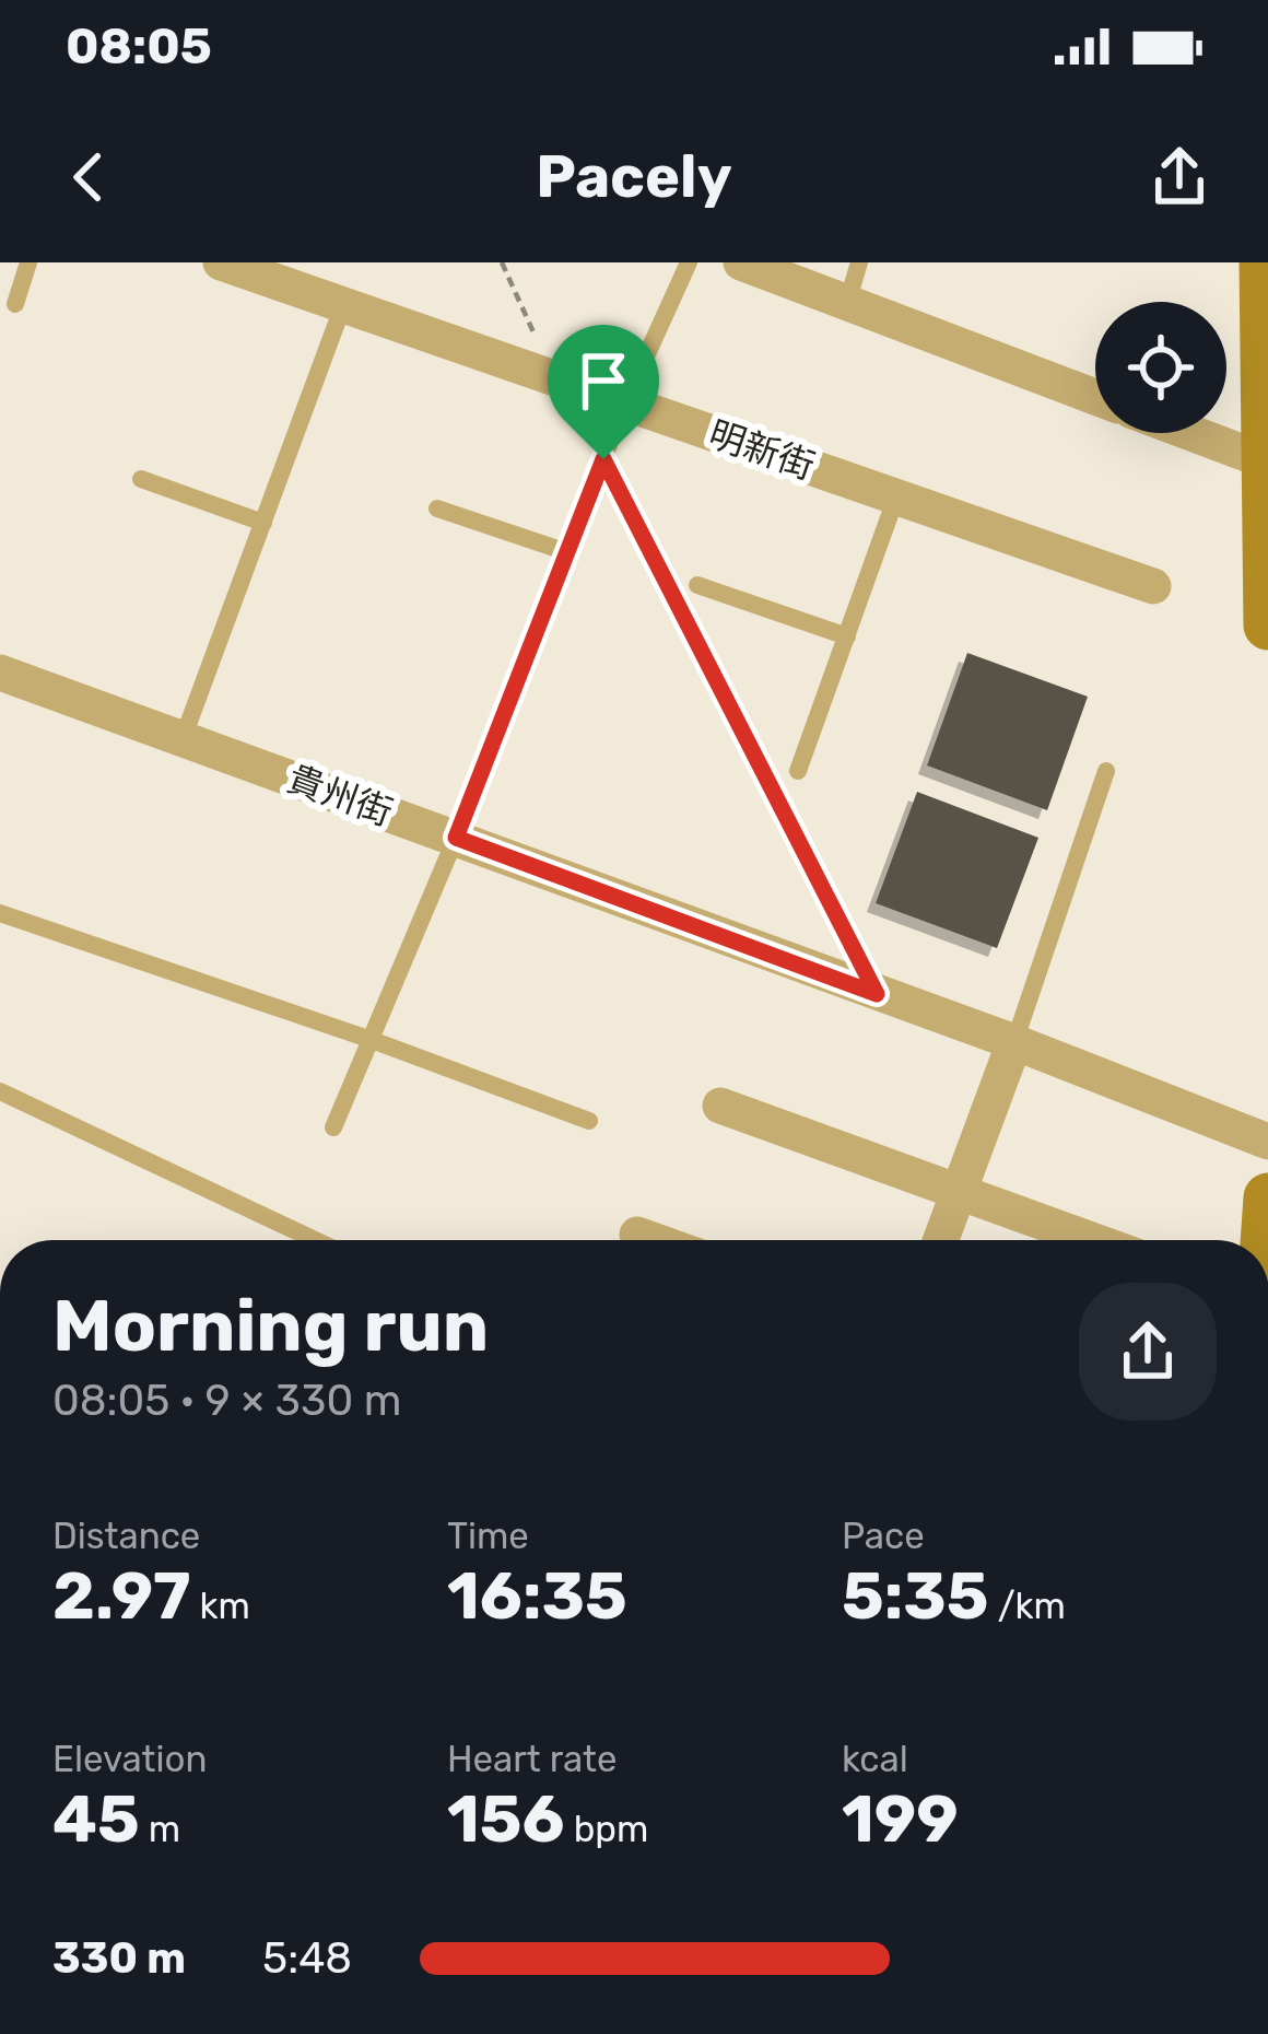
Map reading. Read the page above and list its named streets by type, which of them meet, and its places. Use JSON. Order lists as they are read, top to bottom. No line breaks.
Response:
{"streets":{"street":["明新街","貴州街"]},"page":{"status":"08:05","header":"Pacely","heading":["Morning run","08:05 · 9 × 330 m"],"stats":[["Distance","2.97 km"],["Time","16:35"],["Pace","5:35 /km"],["Elevation","45 m"],["Heart rate","156 bpm"],["kcal","199"]],"list":[{"name":"330 m","note":"5:48"}]}}
